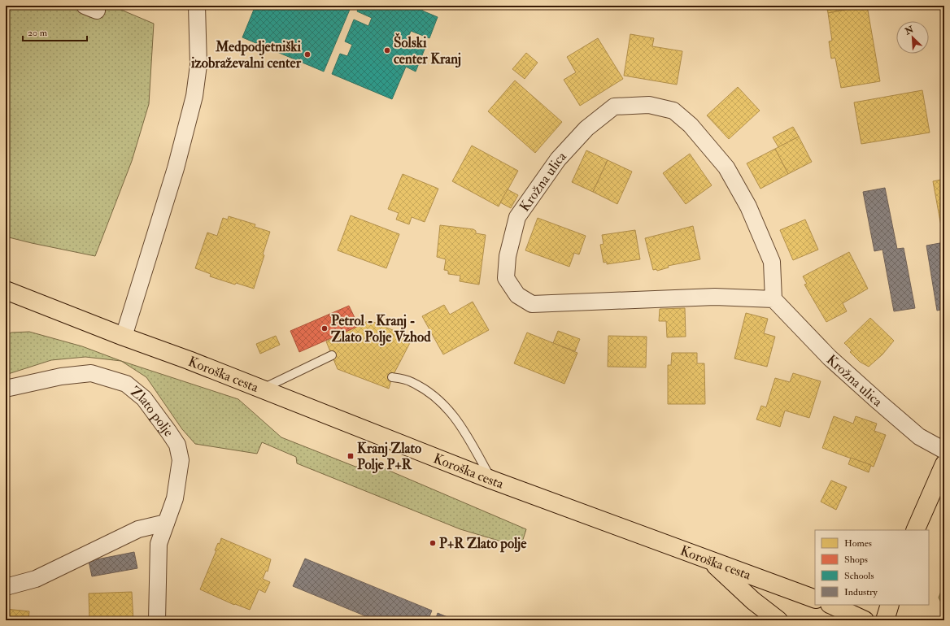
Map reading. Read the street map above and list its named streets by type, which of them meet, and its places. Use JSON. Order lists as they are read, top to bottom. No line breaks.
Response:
{"streets":{"main road":["Koroška cesta"],"street":["Krožna ulica","Zlato polje"]},"places":{"other":["Šolski center Kranj","Medpodjetniški izobraževalni center","Petrol - Kranj - Zlato Polje Vzhod","P+R Zlato polje"],"transit":["Kranj Zlato Polje P+R"]},"legend":["Homes","Shops","Schools","Industry"],"scale_bar":"20 m","north":"top left"}
